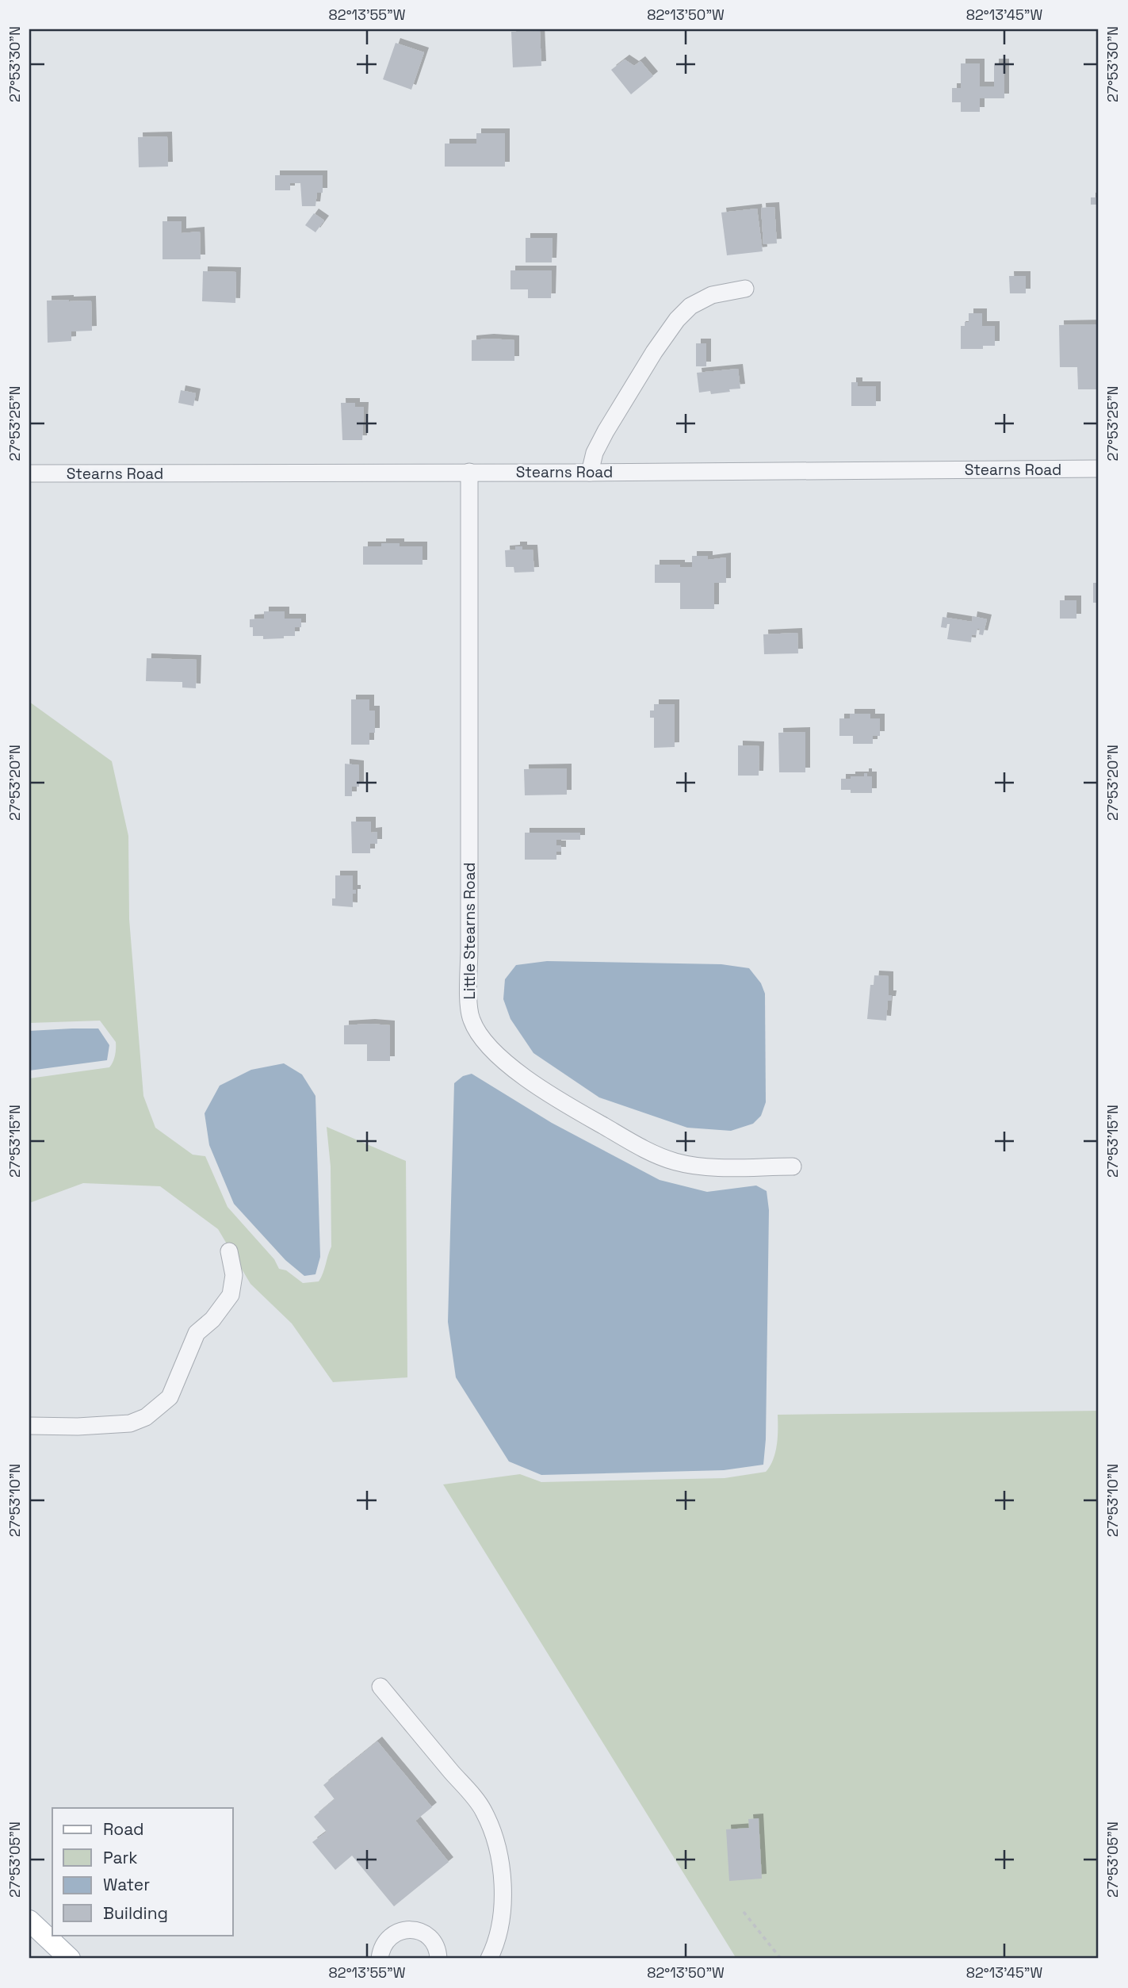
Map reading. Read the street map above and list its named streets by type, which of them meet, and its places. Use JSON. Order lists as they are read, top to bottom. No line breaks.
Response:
{"streets":{"street":["Stearns Road","Little Stearns Road"]},"crossings":[["Stearns Road","Little Stearns Road"]],"legend":["Road","Park","Water","Building"],"coordinates":["82°13'55\"W","82°13'50\"W","82°13'45\"W","27°53'30\"N","27°53'25\"N","27°53'20\"N","27°53'15\"N","27°53'10\"N","27°53'05\"N"]}
